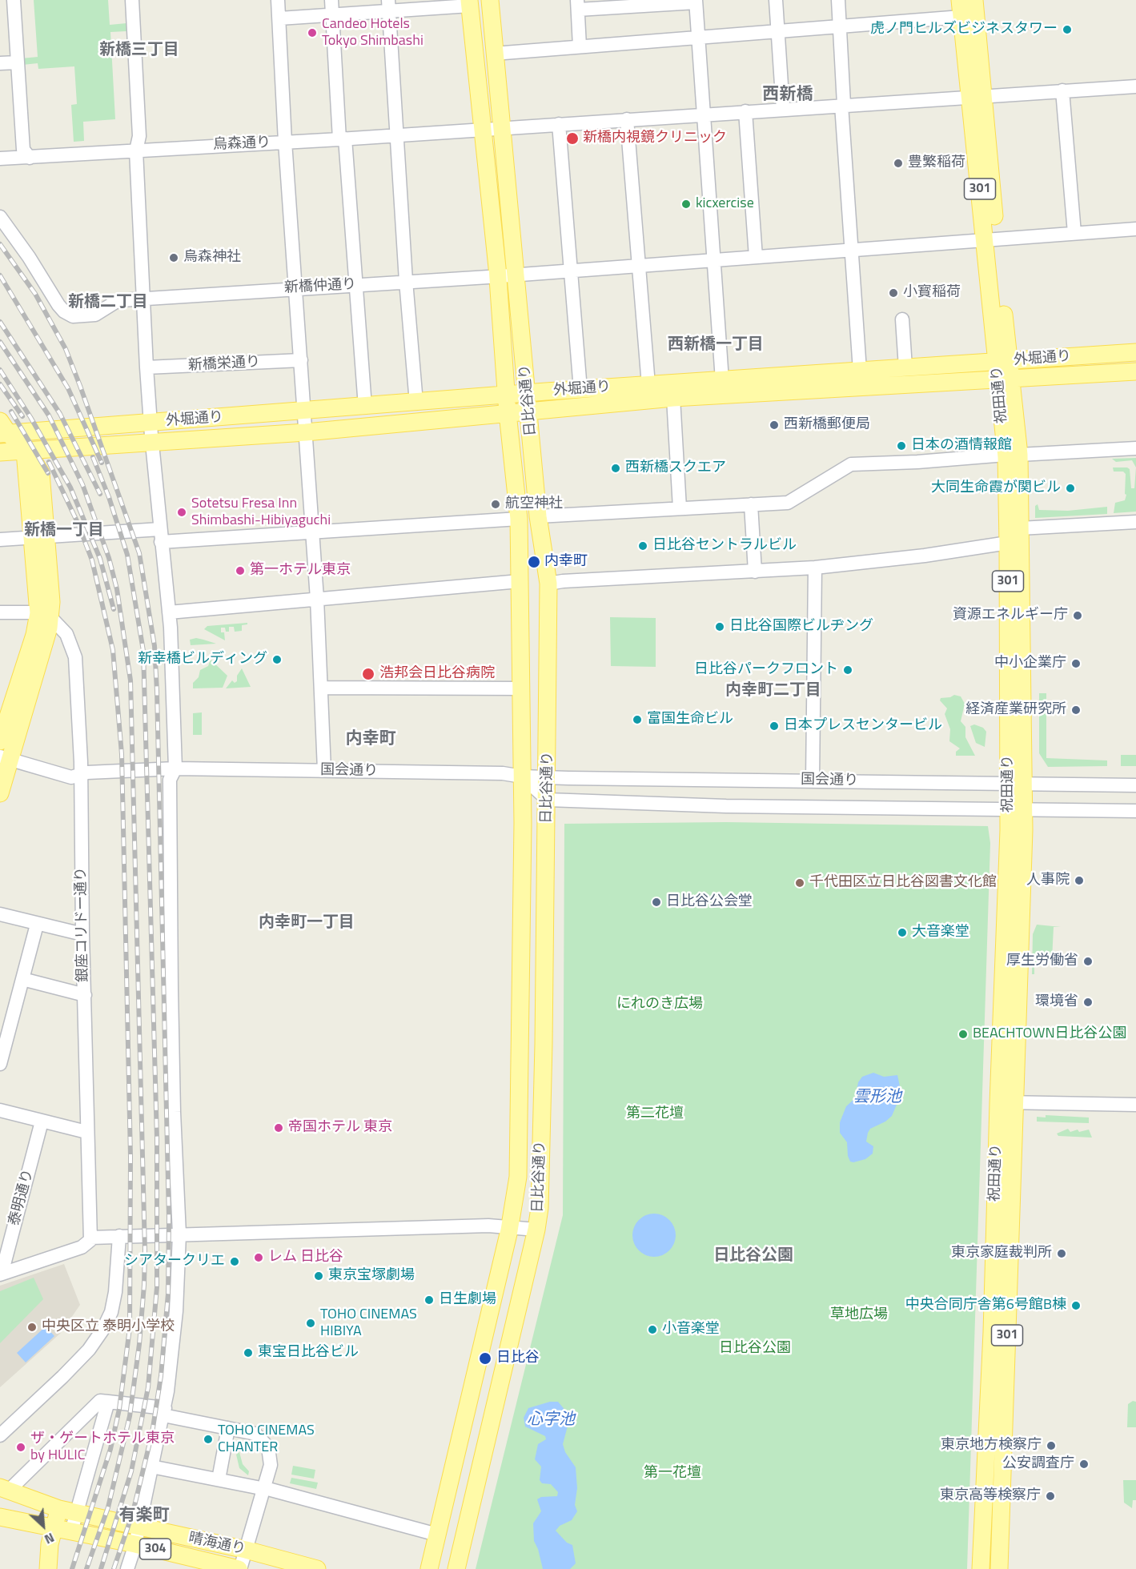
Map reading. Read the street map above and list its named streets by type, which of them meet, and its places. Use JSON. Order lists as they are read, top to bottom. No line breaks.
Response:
{"streets":{"main road":["301","外堀通り","祝田通り","日比谷通り","晴海通り","304"],"street":["烏森通り","新橋仲通り","新橋栄通り","国会通り","銀座コリドー通り","泰明通り"]},"crossings":[["烏森通り","祝田通り"],["烏森通り","日比谷通り"],["新橋仲通り","祝田通り"],["新橋仲通り","日比谷通り"],["外堀通り","祝田通り"],["外堀通り","日比谷通り"],["祝田通り","国会通り"],["日比谷通り","国会通り"],["国会通り","銀座コリドー通り"],["晴海通り","304"]],"districts":["新橋三丁目","西新橋","新橋二丁目","西新橋一丁目","新橋一丁目","内幸町二丁目","内幸町","内幸町一丁目","日比谷公園","有楽町"],"water":["雲形池","心字池"],"parks":["にれのき広場","第二花壇","草地広場","日比谷公園","第一花壇"],"places":["虎ノ門ヒルズビジネスタワー","Candeo Hotels Tokyo Shimbashi","新橋内視鏡クリニック","豊繁稲荷","kicxercise","烏森神社","小寳稲荷","西新橋郵便局","日本の酒情報館","西新橋スクエア","大同生命霞が関ビル","航空神社","Sotetsu Fresa Inn Shimbashi-Hibiyaguchi","日比谷セントラルビル","内幸町","第一ホテル東京","資源エネルギー庁","日比谷国際ビルヂング","新幸橋ビルディング","中小企業庁","日比谷パークフロント","浩邦会日比谷病院","経済産業研究所","富国生命ビル","日本プレスセンタービル","人事院","千代田区立日比谷図書文化館","日比谷公会堂","大音楽堂","厚生労働省","環境省","BEACHTOWN日比谷公園","帝国ホテル 東京","東京家庭裁判所","レム 日比谷","シアタークリエ","東京宝塚劇場","日生劇場","中央合同庁舎第6号館B棟","TOHO CINEMAS HIBIYA","中央区立 泰明小学校","小音楽堂","東宝日比谷ビル","日比谷","TOHO CINEMAS CHANTER","東京地方検察庁","ザ・ゲートホテル東京 by HULIC","公安調査庁","東京高等検察庁"],"north":"bottom right"}
